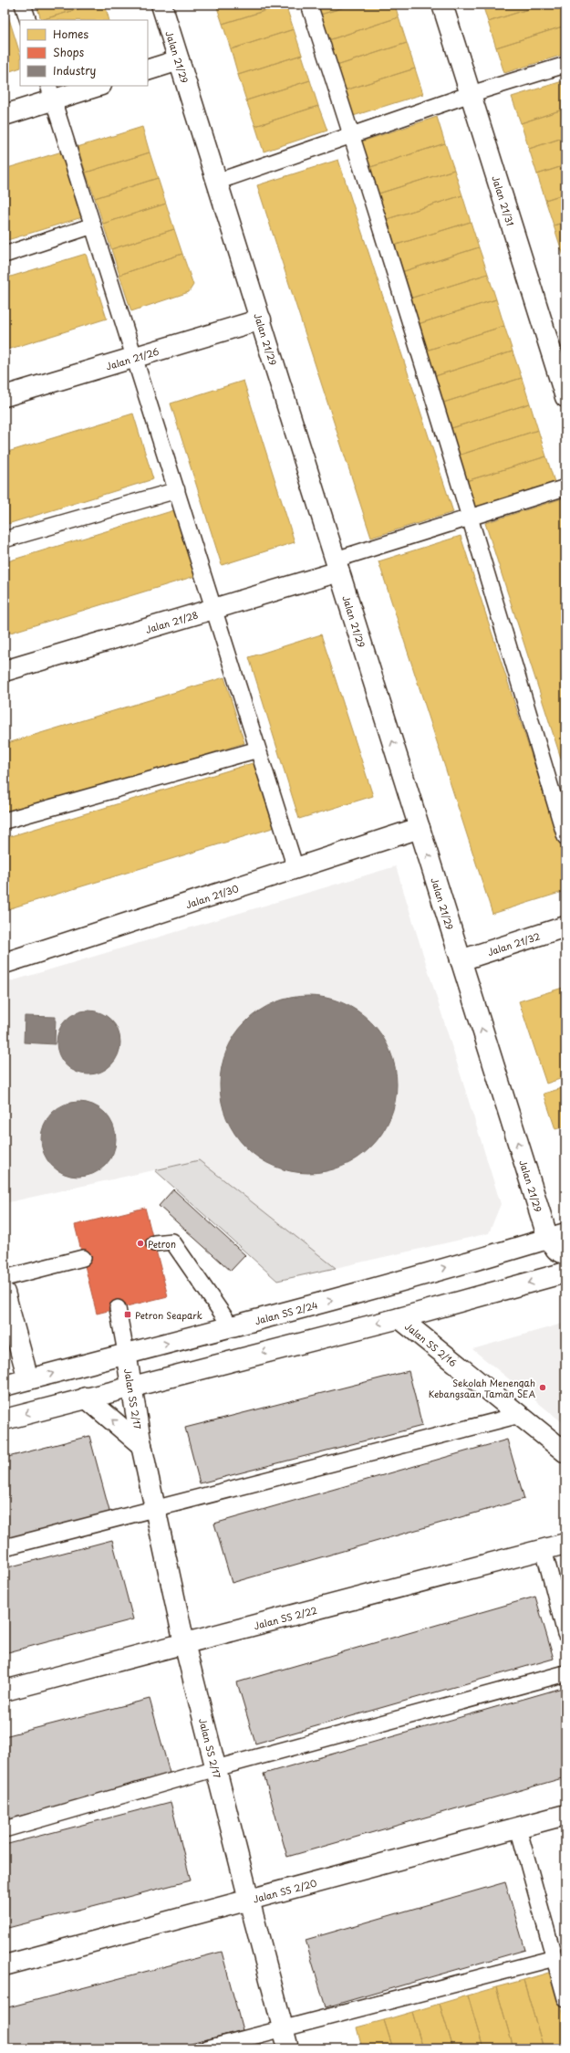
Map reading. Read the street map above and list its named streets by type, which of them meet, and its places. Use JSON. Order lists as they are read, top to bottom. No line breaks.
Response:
{"streets":{"street":["Jalan 21/29","Jalan 21/31","Jalan 21/26","Jalan 21/28","Jalan 21/30","Jalan 21/32","Jalan SS 2/24","Jalan SS 2/16","Jalan SS 2/17","Jalan SS 2/22","Jalan SS 2/20"]},"crossings":[["Jalan 21/29","Jalan 21/26"],["Jalan 21/29","Jalan 21/28"],["Jalan 21/29","Jalan 21/30"],["Jalan 21/29","Jalan 21/32"],["Jalan 21/29","Jalan SS 2/24"],["Jalan SS 2/24","Jalan SS 2/17"],["Jalan SS 2/17","Jalan SS 2/22"],["Jalan SS 2/17","Jalan SS 2/20"]],"one_way":["Jalan 21/29"],"places":{"other":["Petron","Sekolah Menengah Kebangsaan Taman SEA"],"transit":["Petron Seapark"]},"legend":["Homes","Shops","Industry"]}
